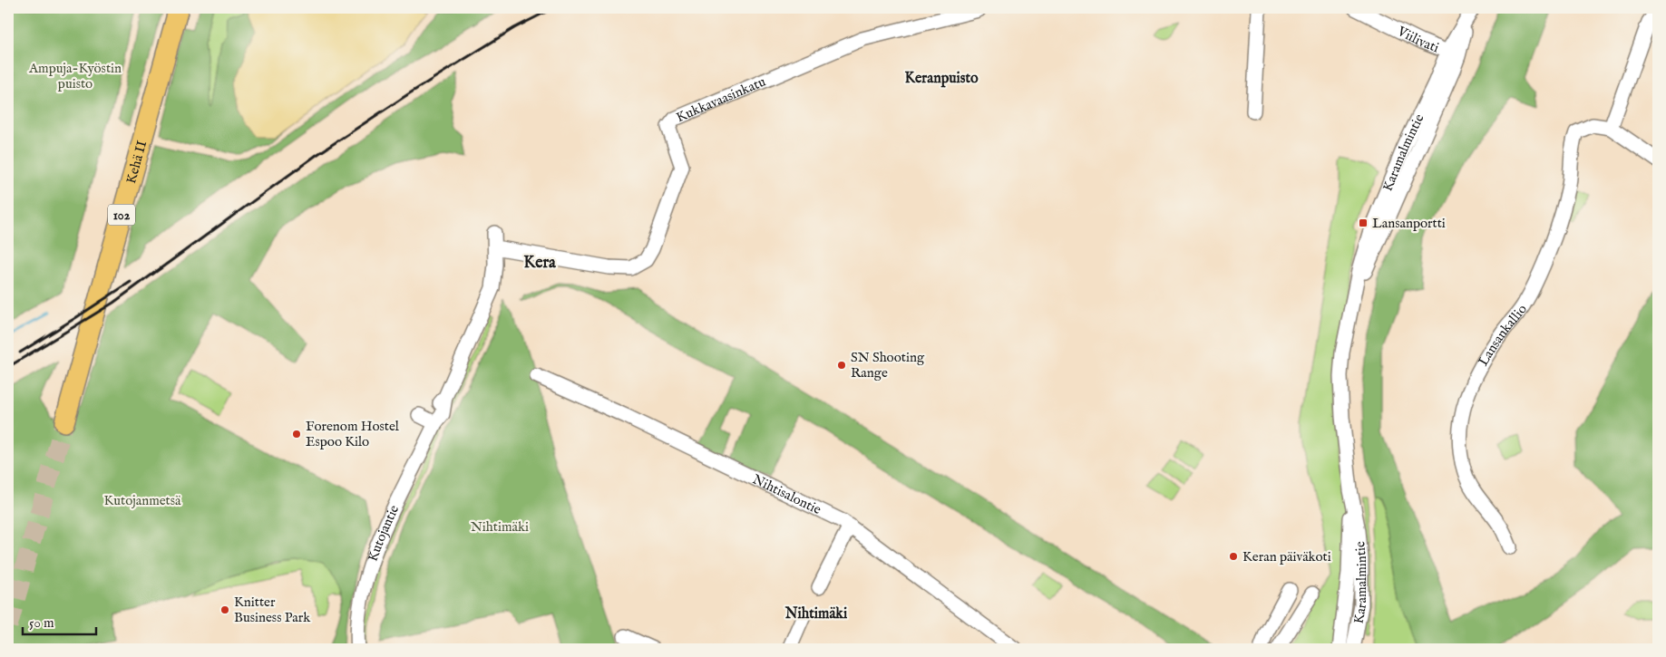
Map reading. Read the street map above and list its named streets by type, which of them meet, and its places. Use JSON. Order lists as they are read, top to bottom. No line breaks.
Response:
{"streets":{"highway":["Kehä II","102"],"street":["Viilivati","Kukkavaasinkatu","Karamalmintie","Lansankallio","Nihtisalontie","Kutojantie"]},"crossings":[["Viilivati","Karamalmintie"],["Kukkavaasinkatu","Kutojantie"]],"districts":["Keranpuisto","Kera","Nihtimäki"],"parks":["Ampuja-Kyöstin puisto","Kutojanmetsä","Nihtimäki"],"places":{"transit":["Lansanportti"],"other":["SN Shooting Range","Forenom Hostel Espoo Kilo","Keran päiväkoti","Knitter Business Park"]},"scale_bar":"50 m"}
